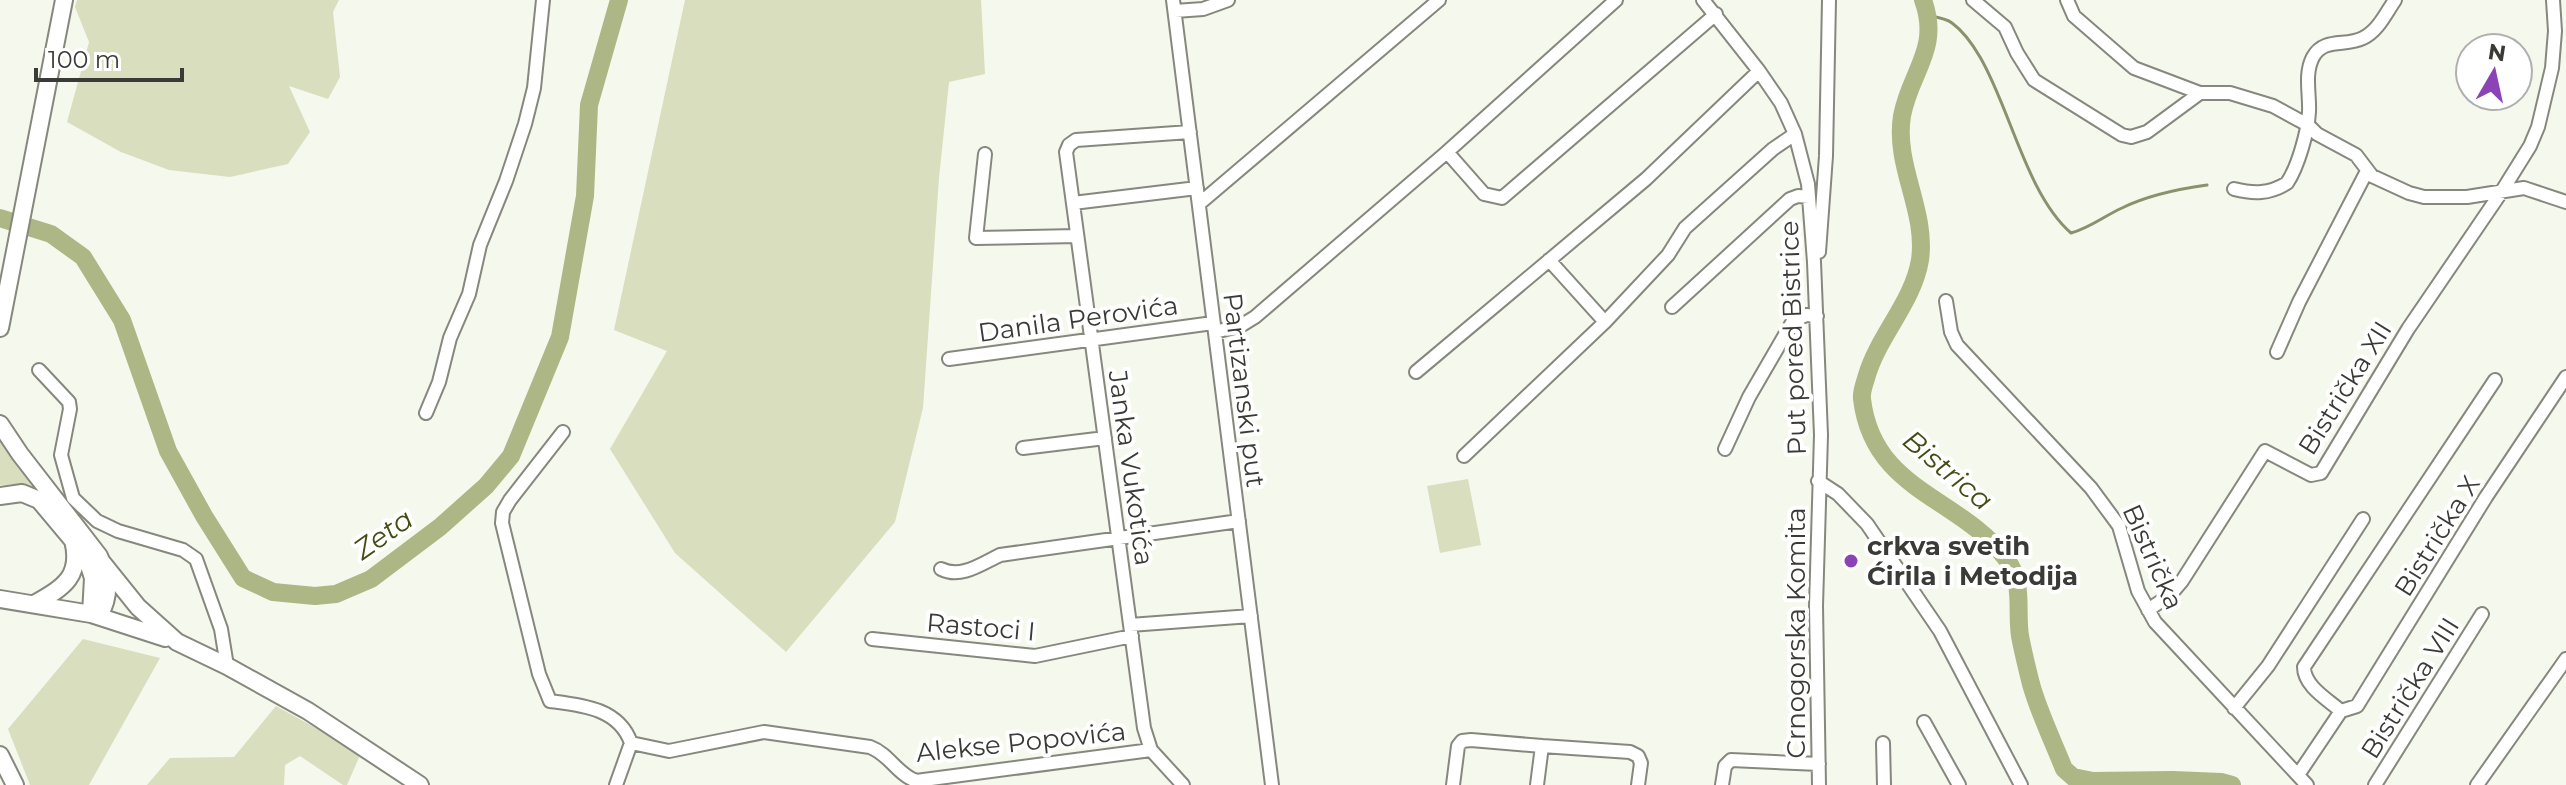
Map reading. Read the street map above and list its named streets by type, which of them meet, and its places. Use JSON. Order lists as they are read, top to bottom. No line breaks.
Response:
{"streets":{"street":["Danila Perovića","Put pored Bistrice","Bistrička XII","Partizanski put","Janka Vukotića","Bistrička X","Bistrička","Rastoci I","Crnogorska Komita","Bistrička VIII","Alekse Popovića"]},"crossings":[["Danila Perovića","Partizanski put"],["Danila Perovića","Janka Vukotića"],["Put pored Bistrice","Crnogorska Komita"],["Bistrička XII","Bistrička"],["Partizanski put","Janka Vukotića"],["Partizanski put","Rastoci I"],["Janka Vukotića","Rastoci I"],["Janka Vukotića","Alekse Popovića"],["Bistrička X","Bistrička"]],"water":["Bistrica","Zeta"],"places":["crkva svetih Ćirila i Metodija"],"scale_bar":"100 m","north":"top"}
